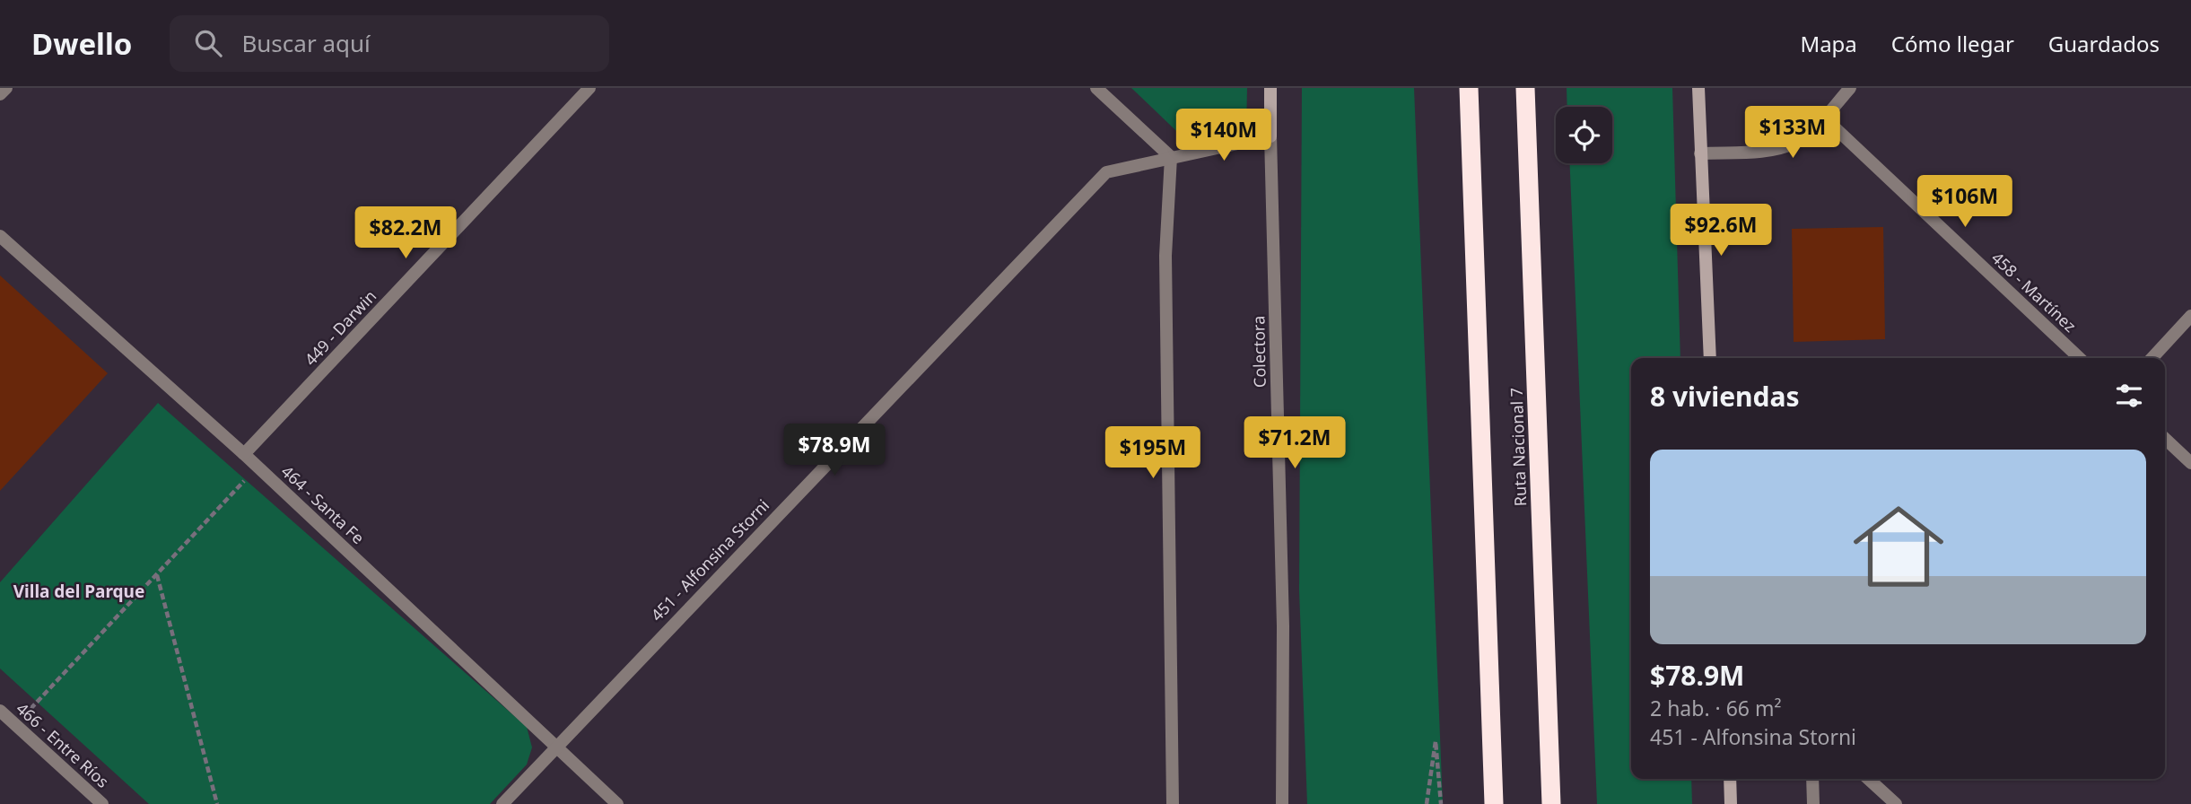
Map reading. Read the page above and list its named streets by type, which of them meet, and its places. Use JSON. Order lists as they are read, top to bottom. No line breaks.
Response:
{"streets":{"highway":["Ruta Nacional 7"],"street":["458 - Martínez","449 - Darwin","Colectora","464 - Santa Fe","451 - Alfonsina Storni","466 - Entre Ríos"]},"crossings":[["449 - Darwin","464 - Santa Fe"],["Colectora","451 - Alfonsina Storni"],["464 - Santa Fe","451 - Alfonsina Storni"]],"districts":["Villa del Parque"],"page":{"header":"Dwello","search":"Buscar aquí","nav":["Mapa","Cómo llegar","Guardados"],"price":["$133M","$140M","$106M","$92.6M","$82.2M","$71.2M","$78.9M","$195M"],"heading":"8 viviendas","list":[{"name":"$78.9M","note":"2 hab. · 66 m² · 451 - Alfonsina Storni"}]}}
